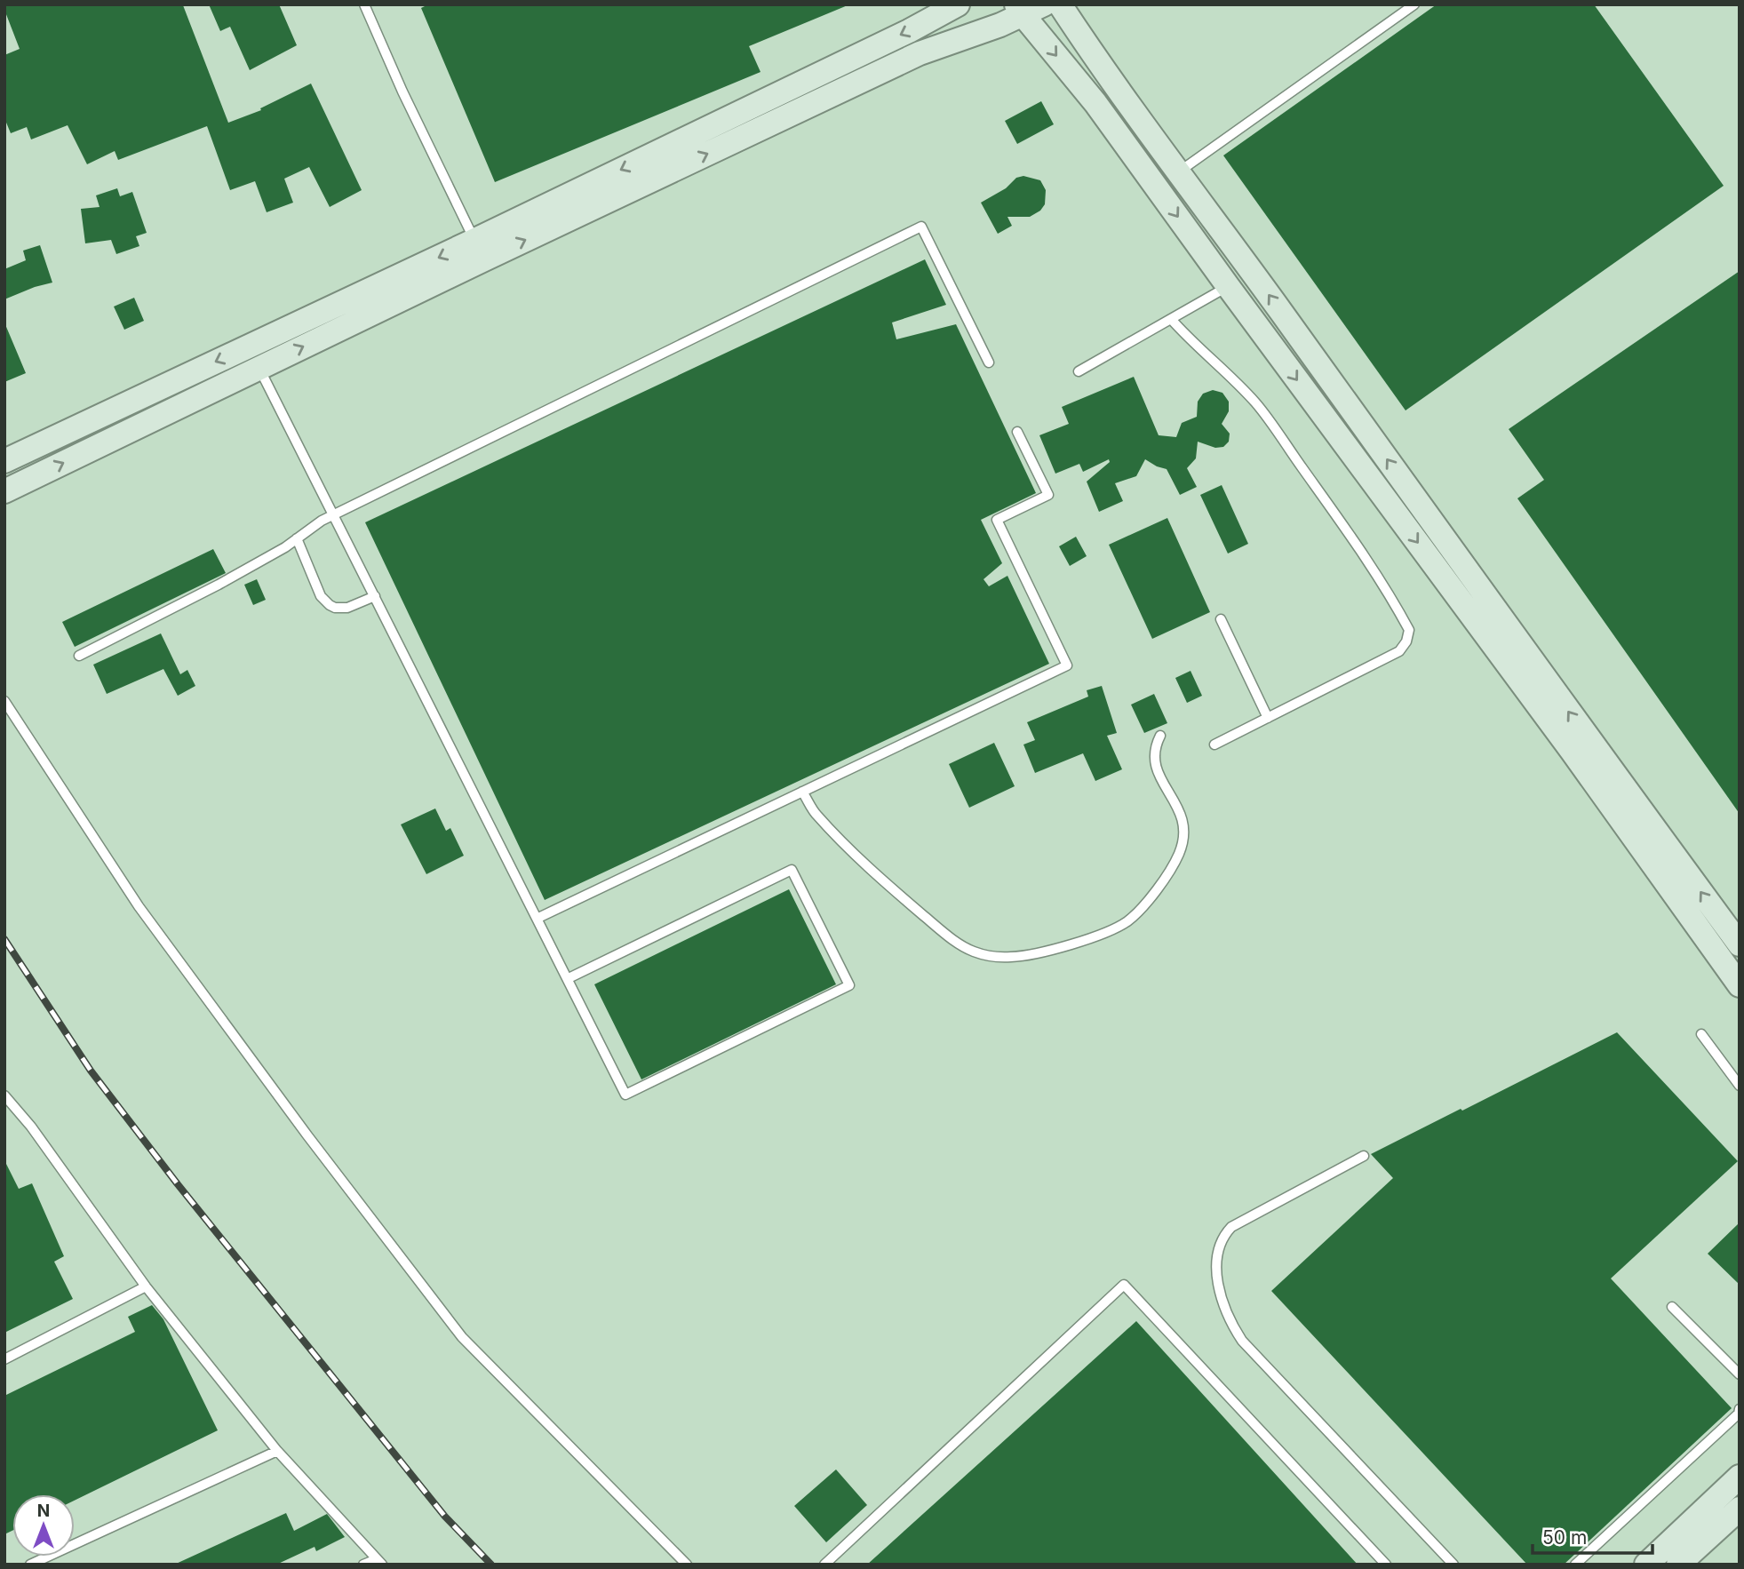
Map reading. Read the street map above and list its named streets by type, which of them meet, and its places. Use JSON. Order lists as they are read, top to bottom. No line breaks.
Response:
{"scale_bar":"50 m","north":"top"}
